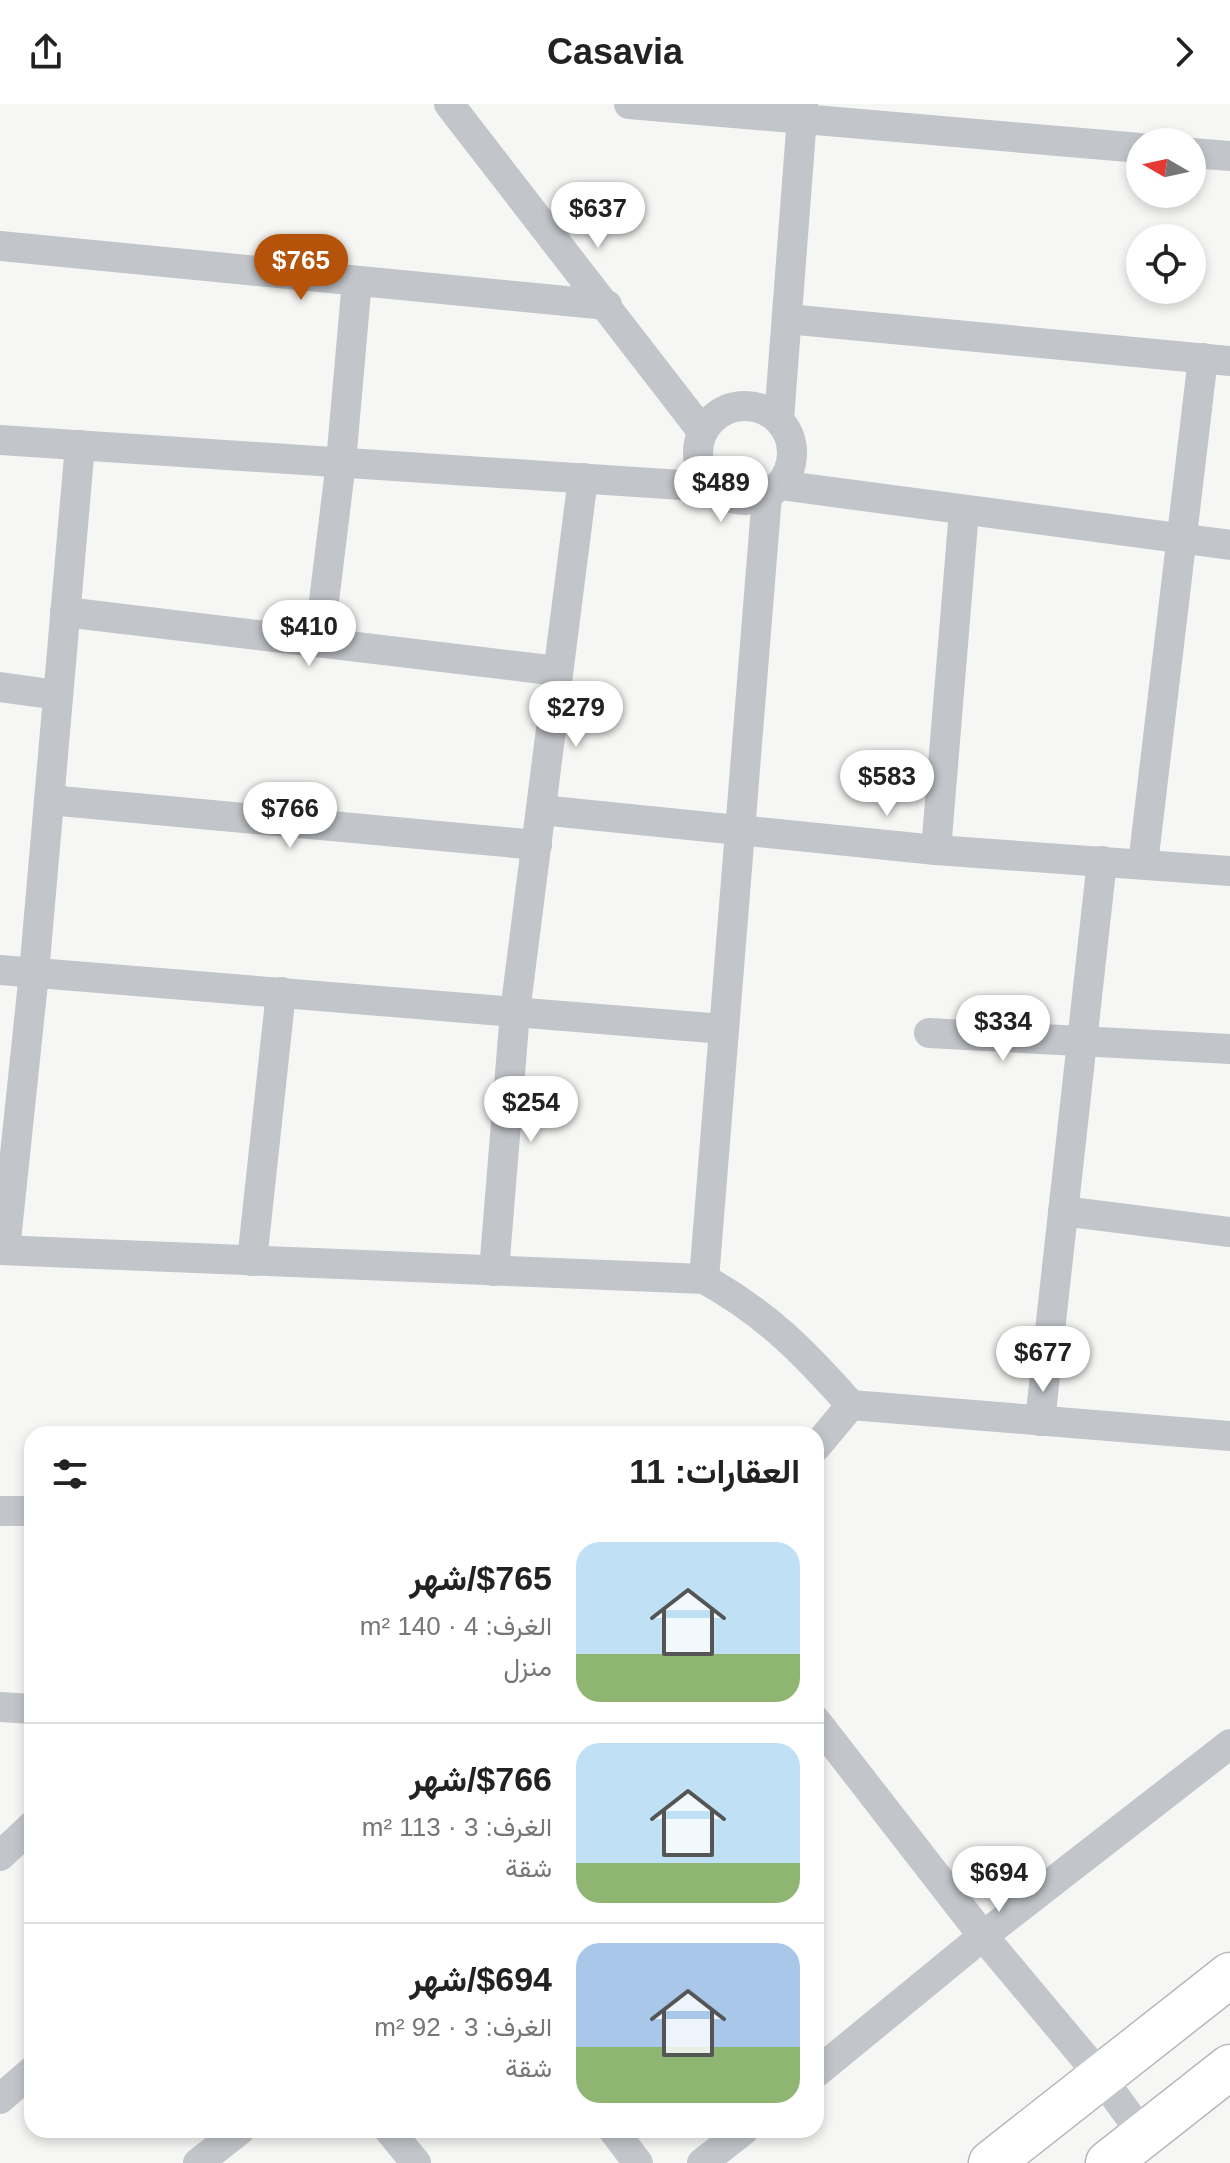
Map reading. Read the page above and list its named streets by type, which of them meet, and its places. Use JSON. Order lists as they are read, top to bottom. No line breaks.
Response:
{"north":"left","page":{"header":"Casavia","price":["$637","$765","$489","$410","$279","$583","$766","$334","$254","$677","$694"],"heading":"العقارات: 11","list":[{"name":"$765/شهر","note":"الغرف: 4 · 140 m² · منزل"},{"name":"$766/شهر","note":"الغرف: 3 · 113 m² · شقة"},{"name":"$694/شهر","note":"الغرف: 3 · 92 m² · شقة"}]}}
